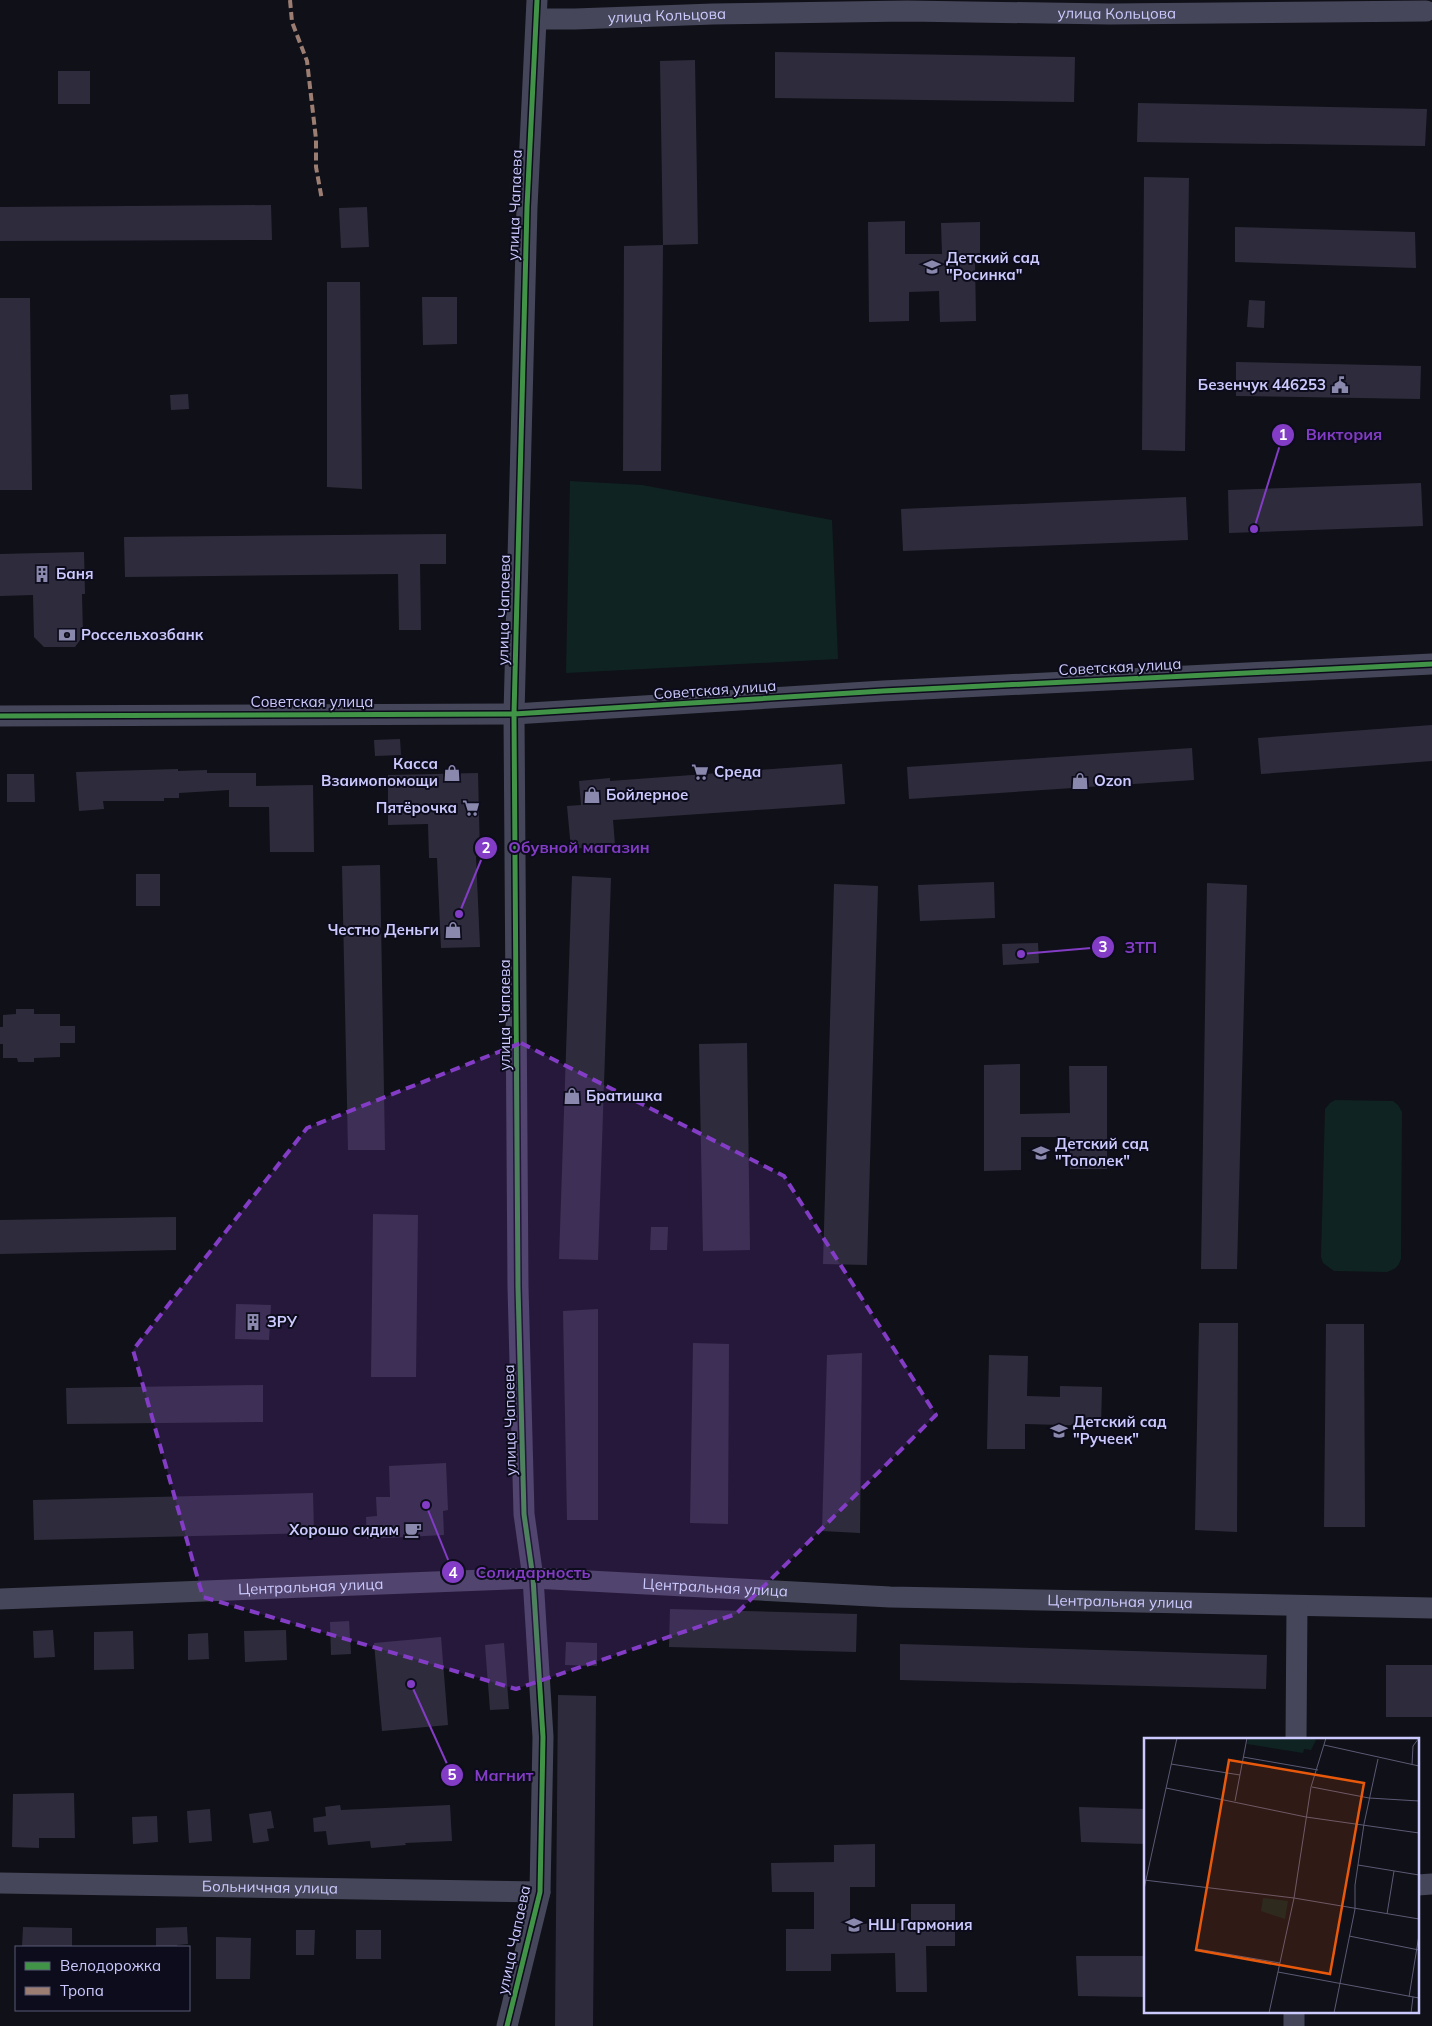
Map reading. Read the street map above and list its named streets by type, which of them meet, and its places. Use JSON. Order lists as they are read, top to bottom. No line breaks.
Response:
{"streets":{"street":["улица Кольцова","улица Чапаева","Советская улица","Центральная улица","Больничная улица"]},"crossings":[["улица Кольцова","улица Чапаева"],["улица Чапаева","Советская улица"],["улица Чапаева","Центральная улица"],["улица Чапаева","Больничная улица"]],"places":{"school or university":["Детский сад \"Росинка\"","Детский сад \"Тополек\"","Детский сад \"Ручеек\"","НШ Гармония"],"public building":["Безенчук 446253"],"other":["Виктория","Обувной магазин","ЗТП","Солидарность","Магнит"],"building":["Баня","ЗРУ"],"bank":["Россельхозбанк"],"supermarket":["Среда","Пятёрочка"],"shop":["Касса Взаимопомощи","Ozon","Бойлерное","Честно Деньги","Братишка"],"cafe":["Хорошо сидим"]},"legend":["Велодорожка","Тропа"]}
